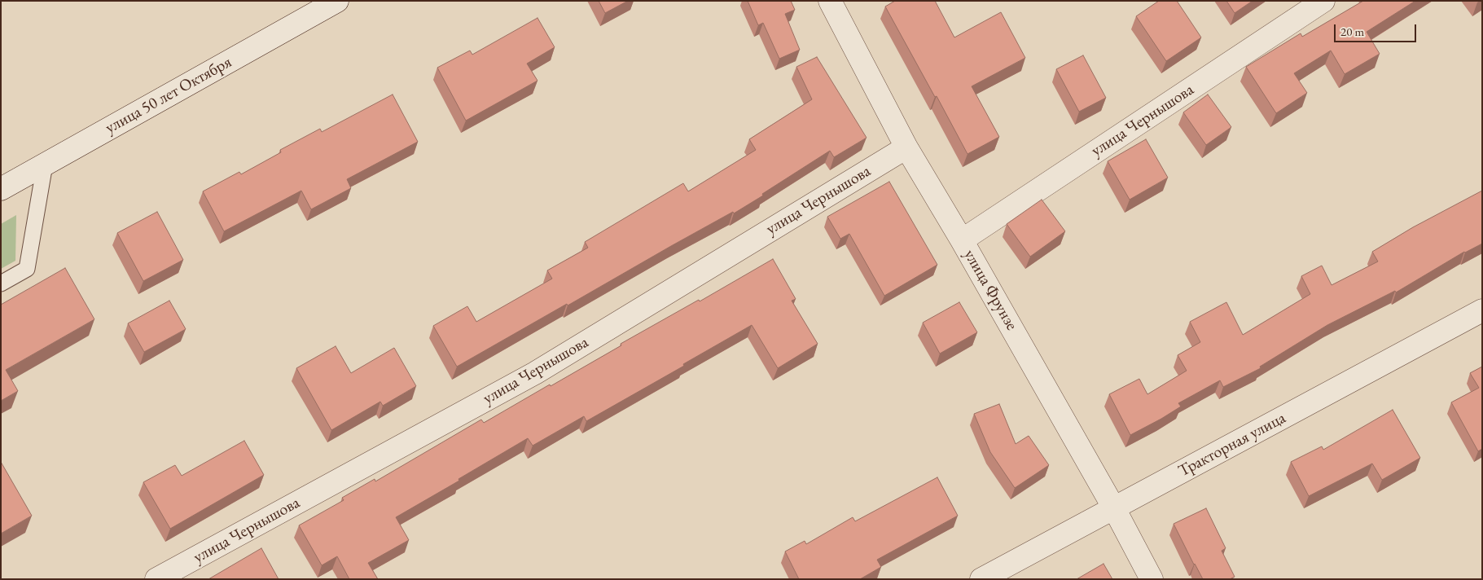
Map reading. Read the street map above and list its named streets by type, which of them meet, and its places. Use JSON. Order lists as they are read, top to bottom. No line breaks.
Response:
{"streets":{"street":["улица 50 лет Октября","улица Чернышова","улица Фрунзе","Тракторная улица"]},"crossings":[["улица Чернышова","улица Фрунзе"],["улица Фрунзе","Тракторная улица"]],"scale_bar":"20 m"}
